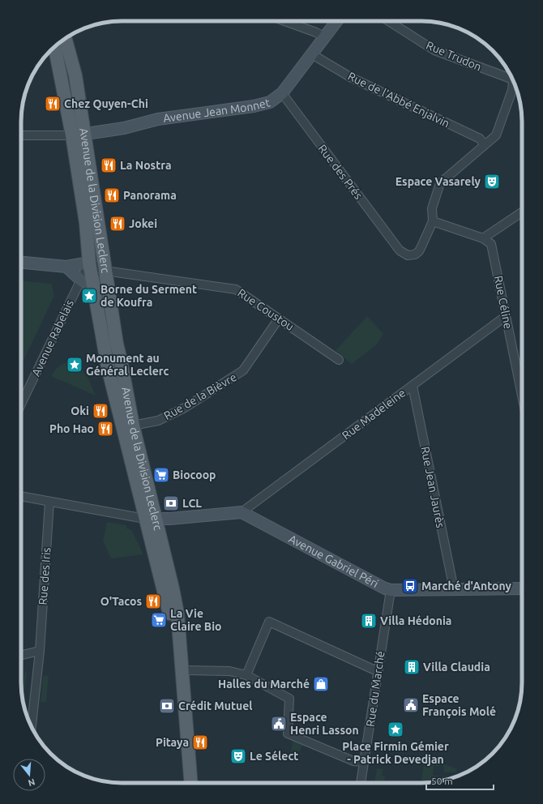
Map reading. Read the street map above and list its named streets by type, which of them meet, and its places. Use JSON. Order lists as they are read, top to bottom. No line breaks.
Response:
{"streets":{"main road":["Avenue Jean Monnet","Avenue de la Division Leclerc","Avenue Gabriel Péri"],"street":["Rue Trudon","Rue de l'Abbé Enjalvin","Rue des Prés","Rue Céline","Rue Coustou","Avenue Rabelais","Rue de la Bièvre","Rue Madeleine","Rue Jean Jaurès","Rue des Iris","Rue du Marché"]},"crossings":[["Rue de l'Abbé Enjalvin","Avenue Jean Monnet"],["Avenue Jean Monnet","Rue des Prés"],["Avenue Jean Monnet","Avenue de la Division Leclerc"],["Avenue de la Division Leclerc","Rue Coustou"],["Avenue de la Division Leclerc","Avenue Rabelais"],["Avenue de la Division Leclerc","Rue de la Bièvre"],["Rue Céline","Rue Madeleine"],["Rue Coustou","Avenue Rabelais"],["Rue Coustou","Rue de la Bièvre"],["Rue Madeleine","Rue Jean Jaurès"],["Rue Madeleine","Avenue Gabriel Péri"],["Rue Jean Jaurès","Avenue Gabriel Péri"],["Avenue Gabriel Péri","Rue du Marché"]],"places":{"restaurant":["Chez Quyen-Chi","La Nostra","Panorama","Jokei","Oki","Pho Hao","O'Tacos","Pitaya"],"theatre":["Espace Vasarely","Le Sélect"],"place":["Borne du Serment de Koufra","Monument au Général Leclerc","Place Firmin Gémier - Patrick Devedjan"],"supermarket":["Biocoop","La Vie Claire Bio"],"bank":["LCL","Crédit Mutuel"],"bus stop":["Marché d'Antony"],"building":["Villa Hédonia","Villa Claudia"],"shop":["Halles du Marché"],"public building":["Espace François Molé","Espace Henri Lasson"]},"scale_bar":"50 m","north":"bottom"}
